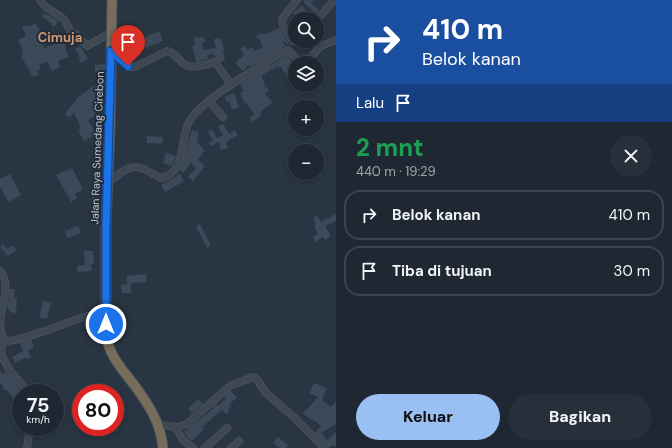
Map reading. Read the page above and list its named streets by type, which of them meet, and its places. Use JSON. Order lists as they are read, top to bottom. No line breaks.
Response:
{"streets":{"highway":["Jalan Raya Sumedang Cirebon"]},"districts":["Cimuja"],"page":{"turn":["410 m","Belok kanan"],"map_buttons":["+","−"],"then":"Lalu","heading":["2 mnt","440 m · 19:29"],"list":[{"name":"Belok kanan","value":"410 m"},{"name":"Tiba di tujuan","value":"30 m"}],"speed":"75 km/h","limit":"80","buttons":["Keluar","Bagikan"]}}
